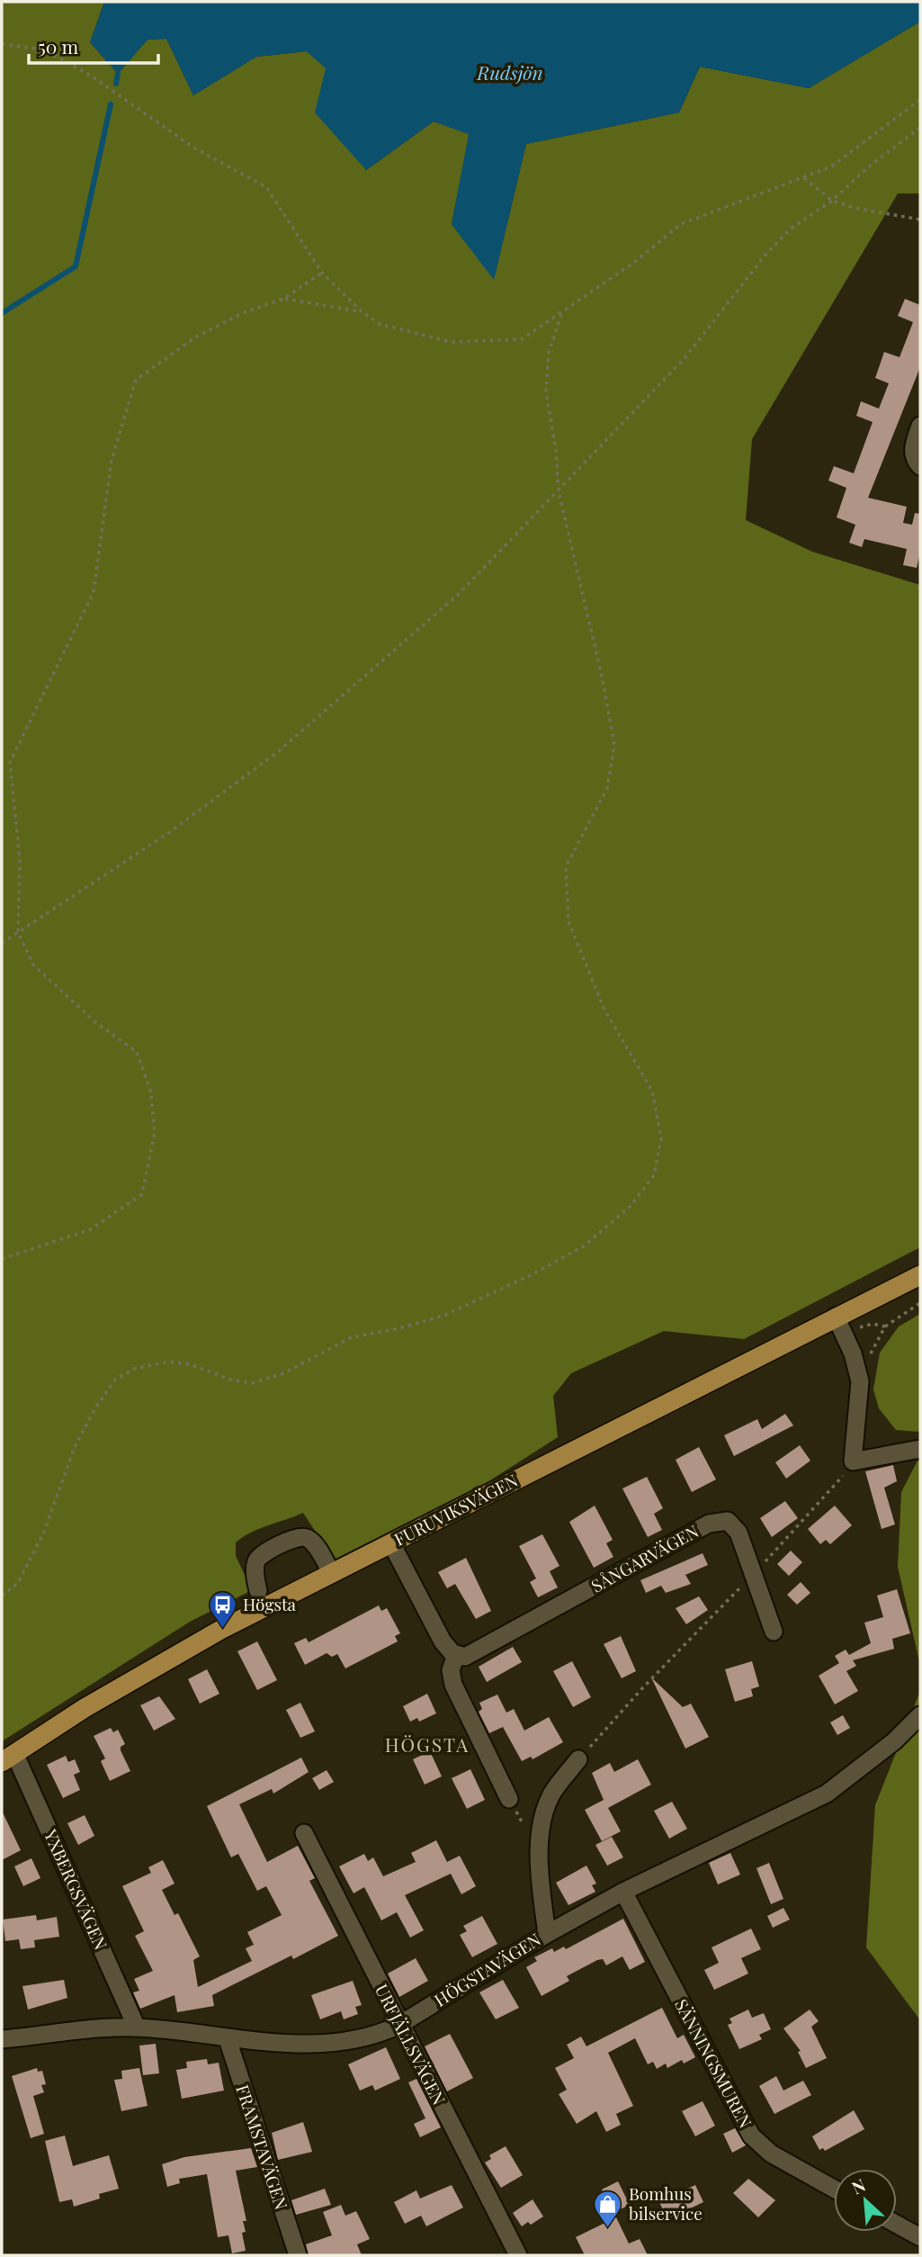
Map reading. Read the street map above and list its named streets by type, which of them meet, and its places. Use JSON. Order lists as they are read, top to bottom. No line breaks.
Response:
{"streets":{"main road":["FURUVIKSVÄGEN"],"street":["SÅNGARVÄGEN","YXBERGSVÄGEN","HÖGSTAVÄGEN","URFJÄLLSVÄGEN","SÄNNINGSMUREN","FRAMSTAVÄGEN"]},"crossings":[["FURUVIKSVÄGEN","YXBERGSVÄGEN"],["YXBERGSVÄGEN","HÖGSTAVÄGEN"],["HÖGSTAVÄGEN","URFJÄLLSVÄGEN"],["HÖGSTAVÄGEN","SÄNNINGSMUREN"],["HÖGSTAVÄGEN","FRAMSTAVÄGEN"]],"districts":["HÖGSTA"],"water":["Rudsjön"],"places":{"bus stop":["Högsta"],"shop":["Bomhus bilservice"]},"scale_bar":"50 m","north":"top left"}
